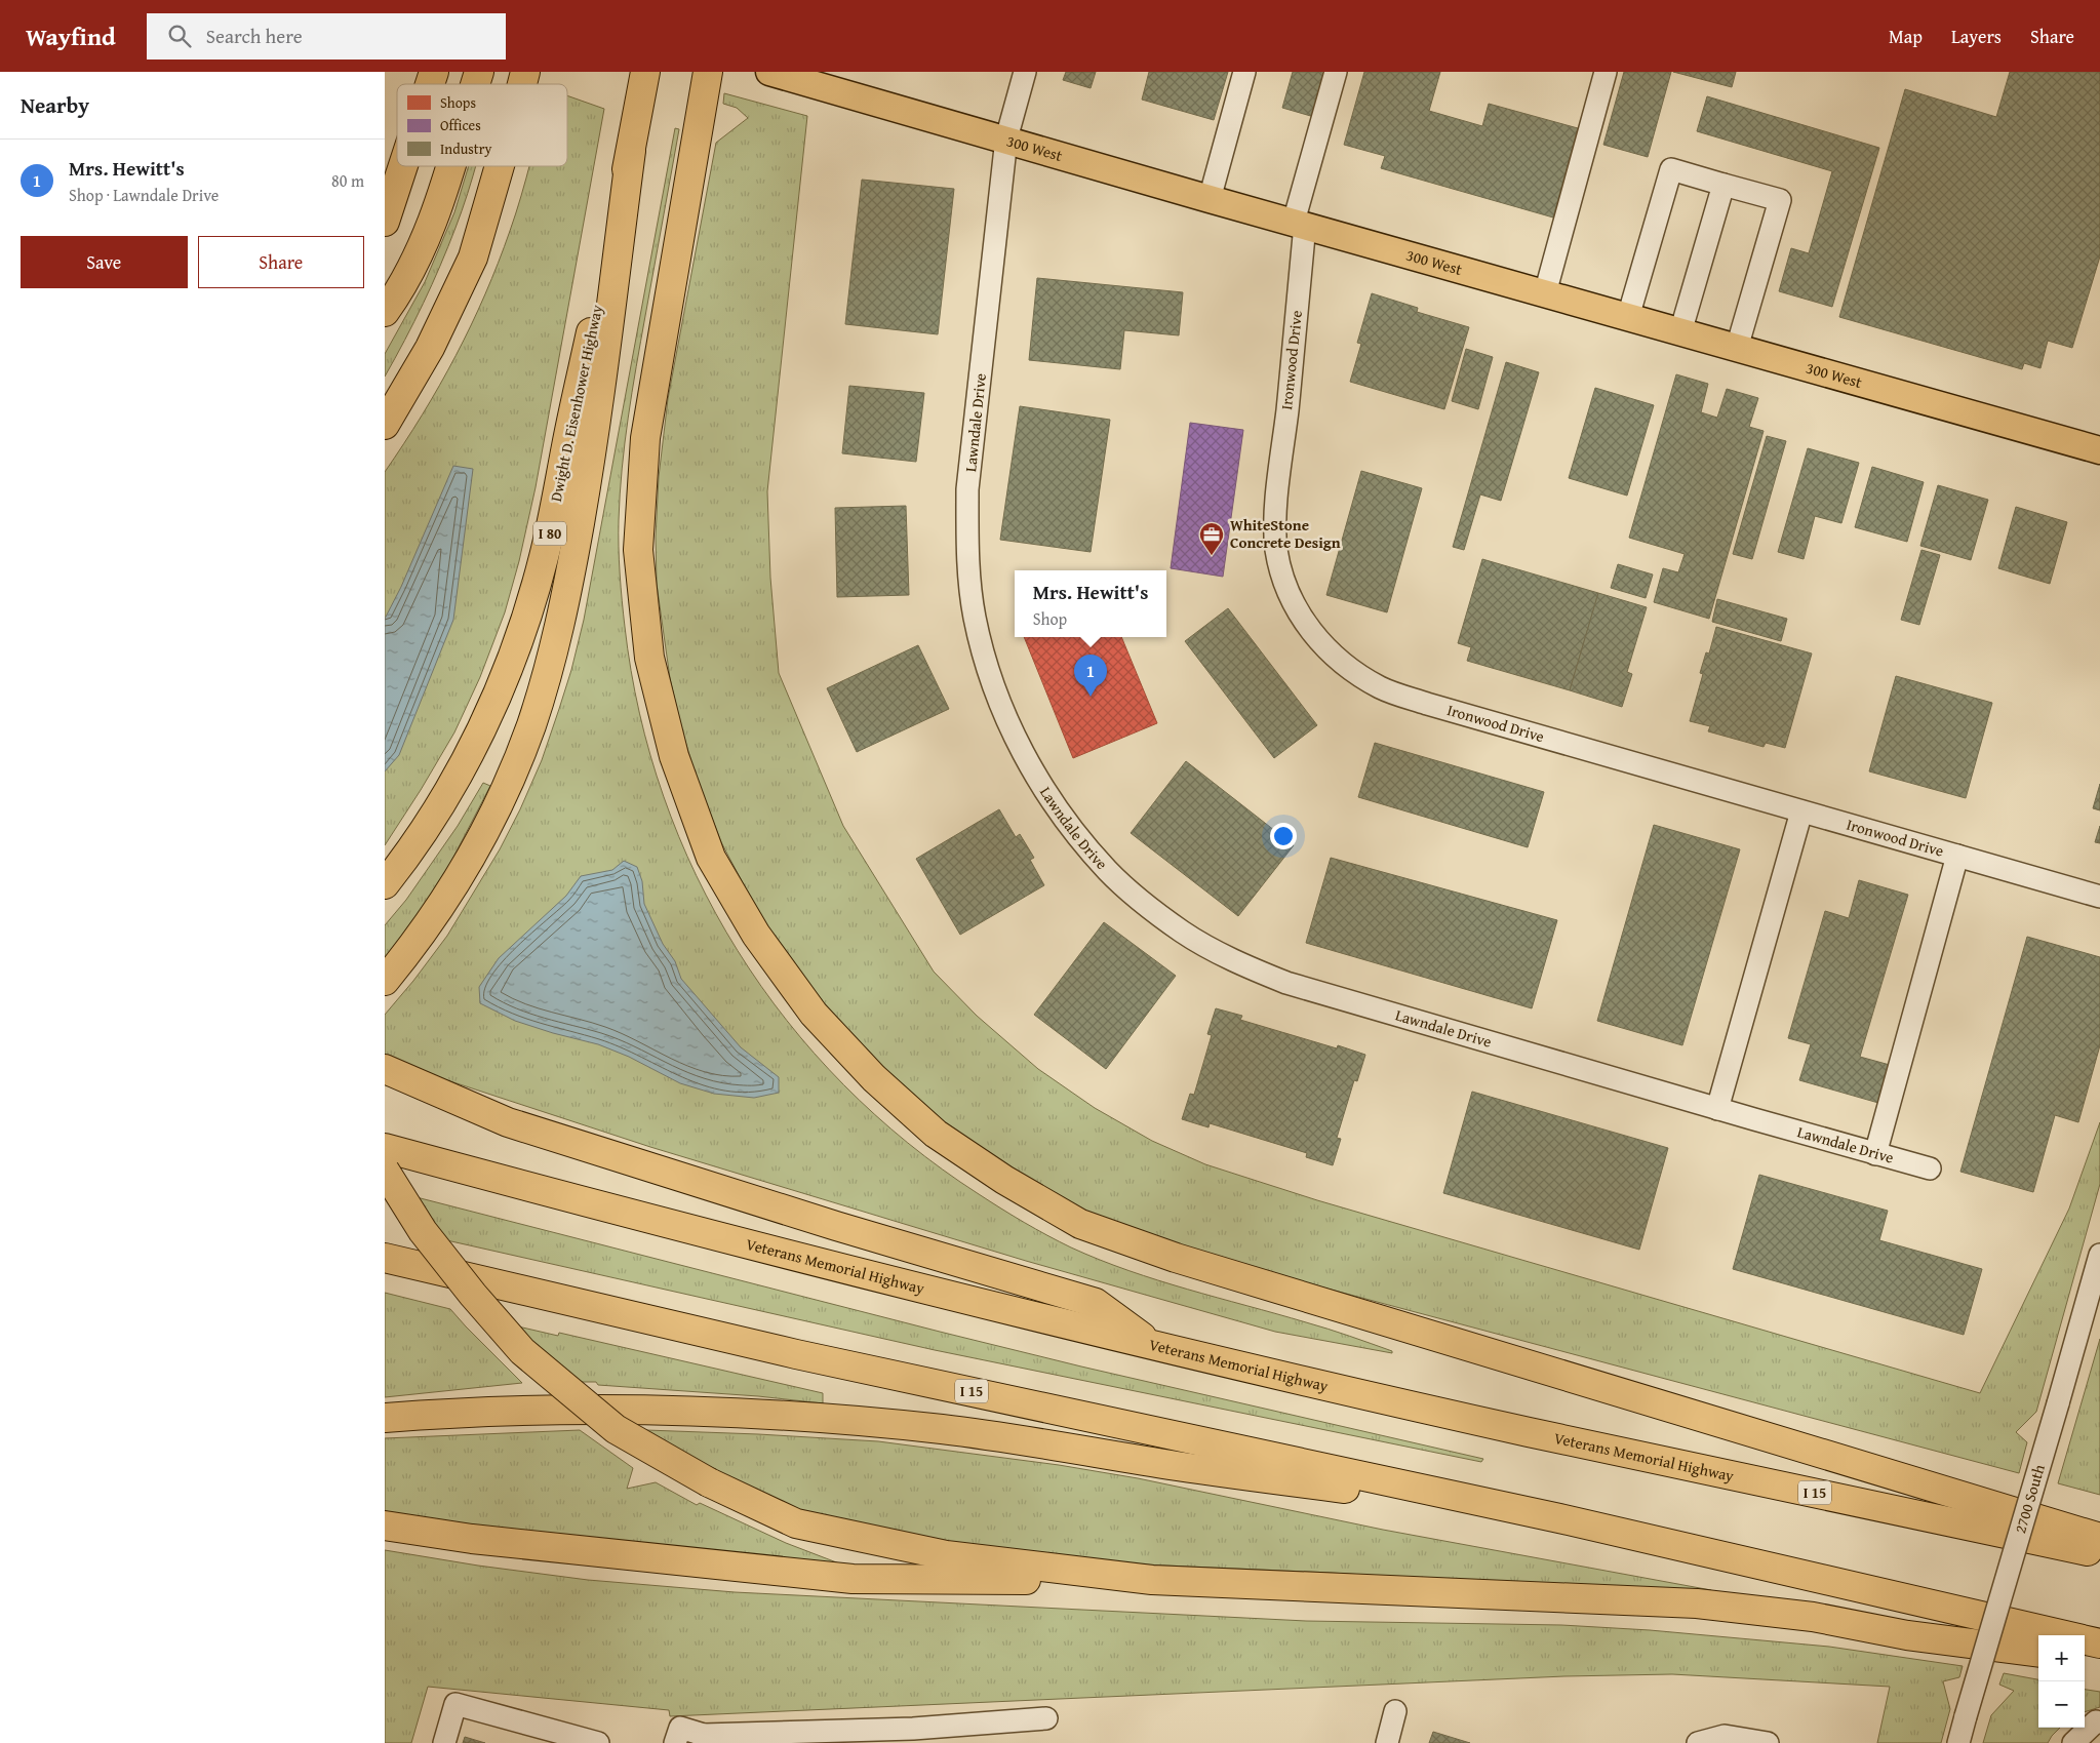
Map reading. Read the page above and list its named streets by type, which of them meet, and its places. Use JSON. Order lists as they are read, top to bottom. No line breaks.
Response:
{"streets":{"highway":["Dwight D. Eisenhower Highway","I 80","Veterans Memorial Highway","I 15"],"main road":["300 West"],"street":["Ironwood Drive","Lawndale Drive","2700 South"]},"crossings":[["300 West","Ironwood Drive"],["300 West","Lawndale Drive"]],"places":{"office":["WhiteStone Concrete Design"]},"legend":["Shops","Offices","Industry"],"page":{"header":"Wayfind","search":"Search here","nav":["Map","Layers","Share"],"heading":"Nearby","list":[{"mark":"1","name":"Mrs. Hewitt's","note":"Shop · Lawndale Drive","value":"80 m"}],"buttons":["Save","Share"],"popup":["Mrs. Hewitt's","Shop"],"pins":"1","map_buttons":["+","−"]}}
